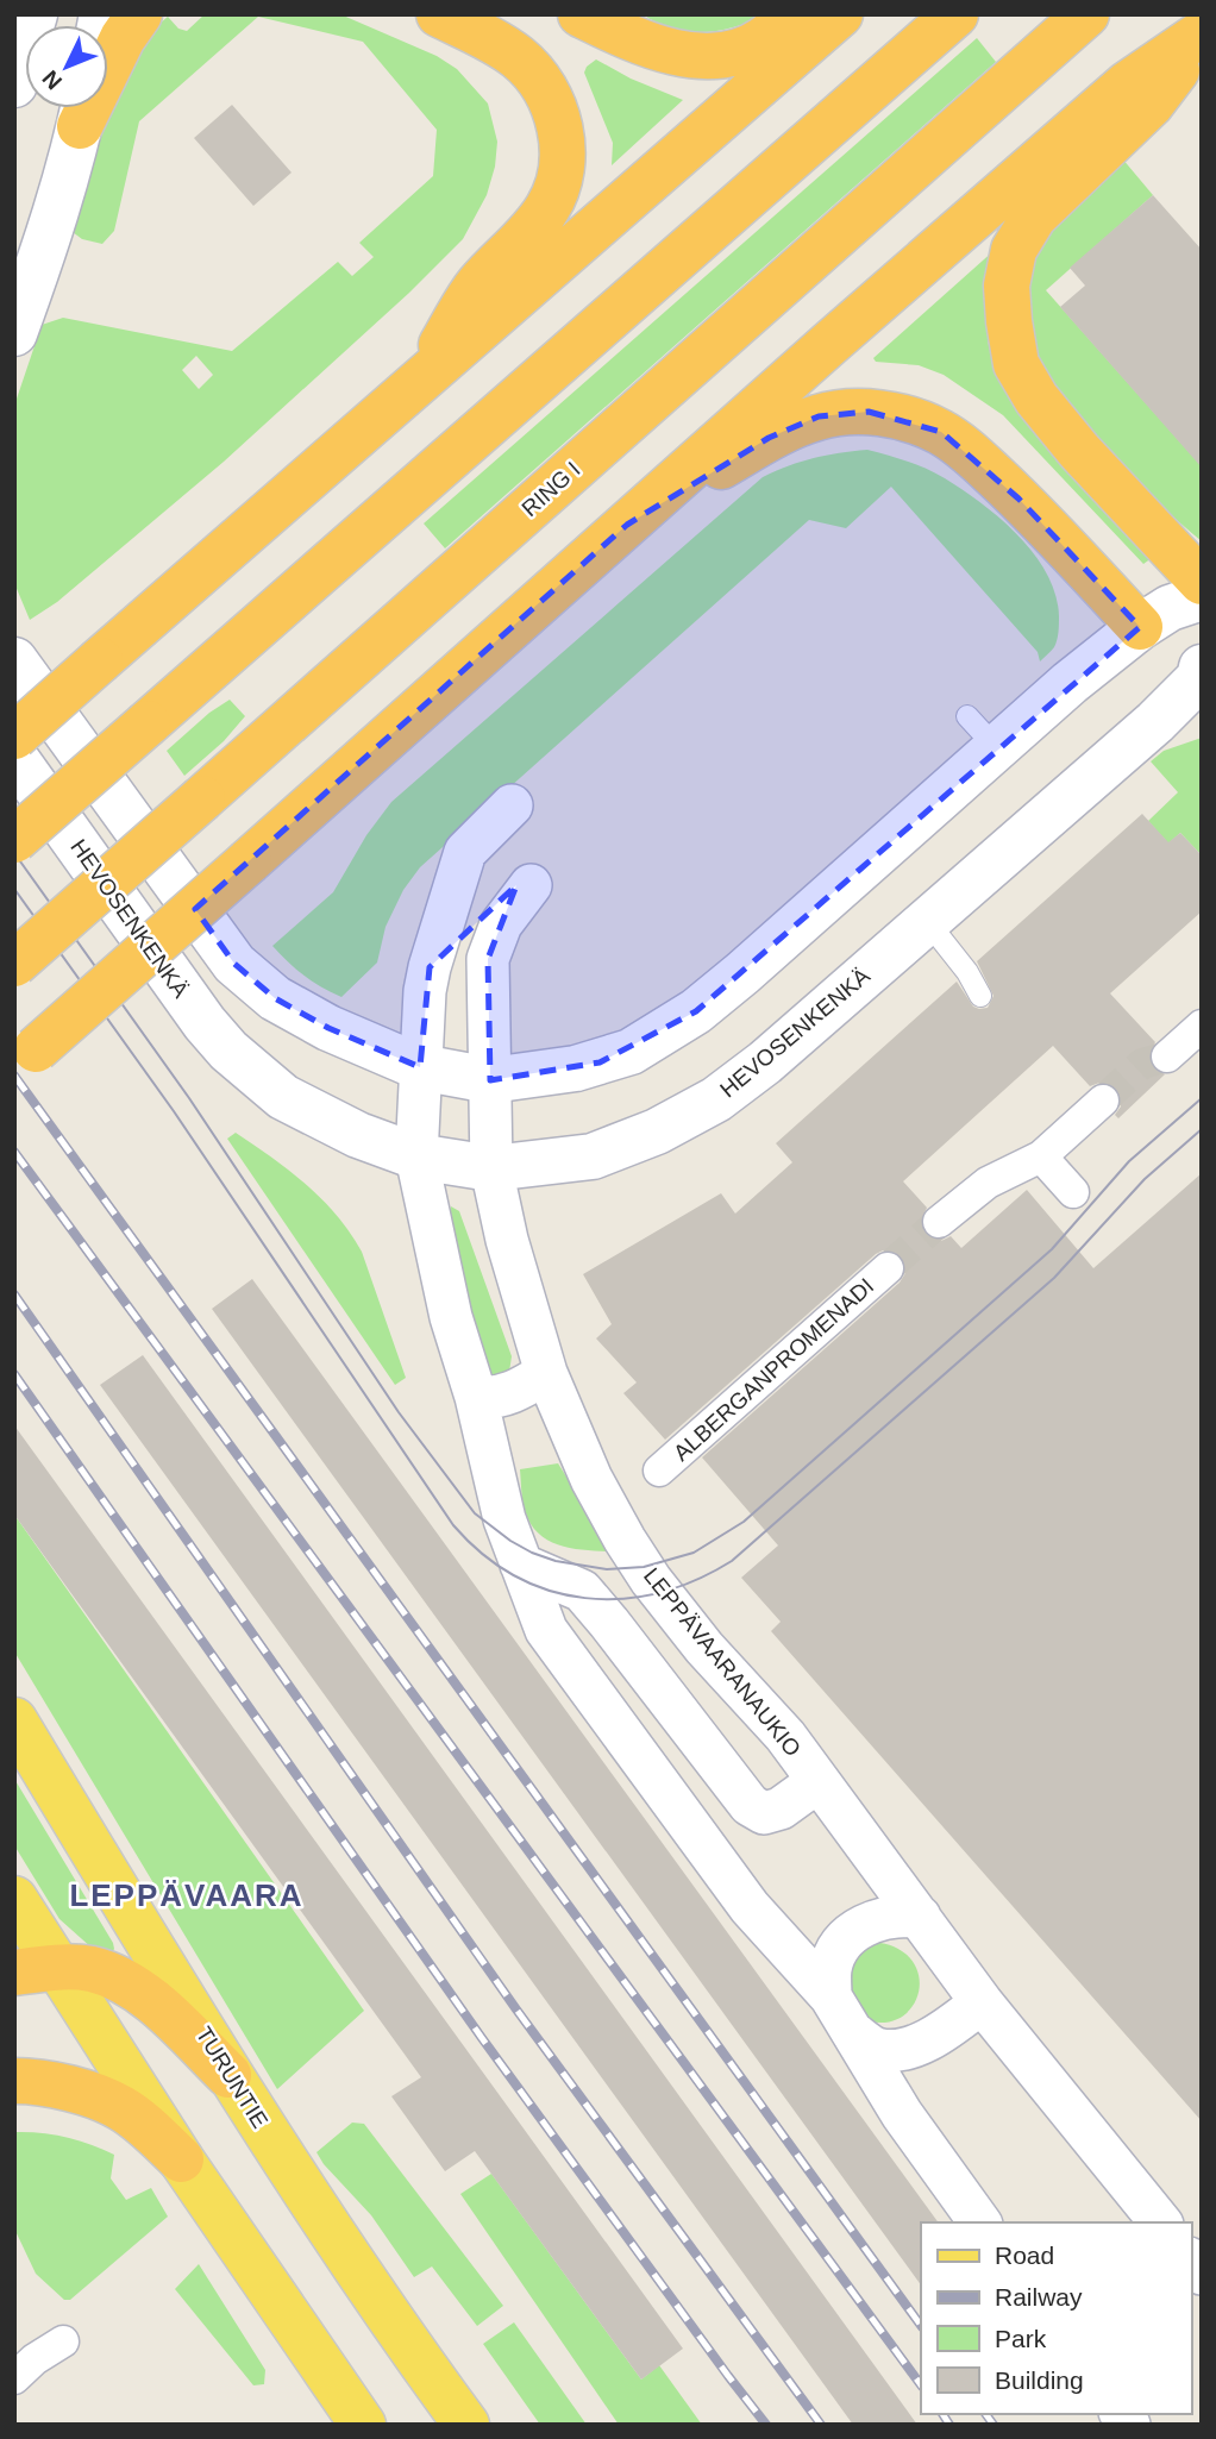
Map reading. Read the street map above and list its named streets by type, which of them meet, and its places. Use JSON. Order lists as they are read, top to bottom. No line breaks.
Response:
{"streets":{"highway":["RING I"],"main road":["HEVOSENKENKÄ","TURUNTIE"],"street":["ALBERGANPROMENADI","LEPPÄVAARANAUKIO"]},"crossings":[["HEVOSENKENKÄ","LEPPÄVAARANAUKIO"]],"districts":["LEPPÄVAARA"],"legend":["Road","Railway","Park","Building"],"north":"bottom left"}
